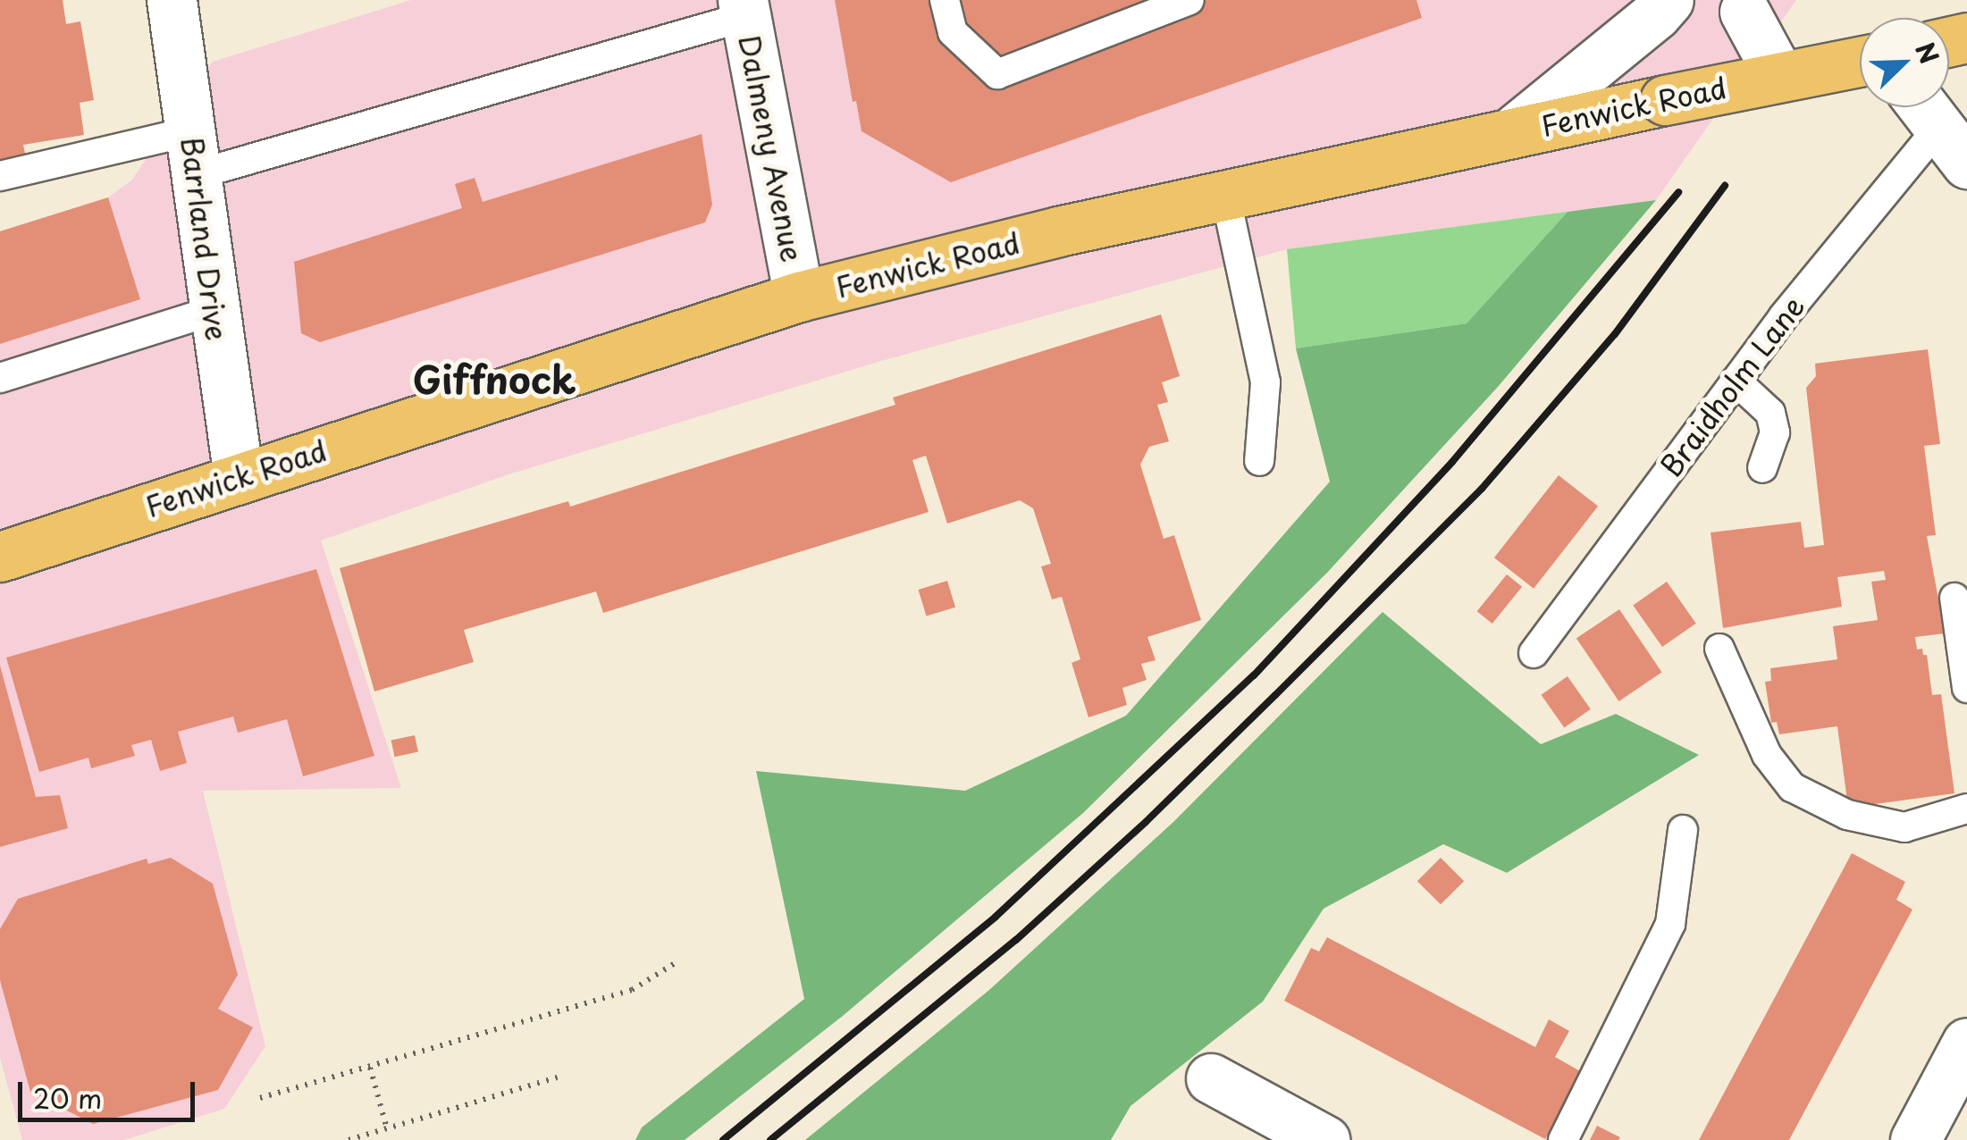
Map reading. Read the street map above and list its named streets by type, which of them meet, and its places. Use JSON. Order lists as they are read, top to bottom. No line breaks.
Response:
{"streets":{"main road":["Fenwick Road"],"street":["Dalmeny Avenue","Barrland Drive"],"lane":["Braidholm Lane"]},"crossings":[["Fenwick Road","Dalmeny Avenue"],["Fenwick Road","Barrland Drive"]],"districts":["Giffnock"],"scale_bar":"20 m","north":"top right"}
